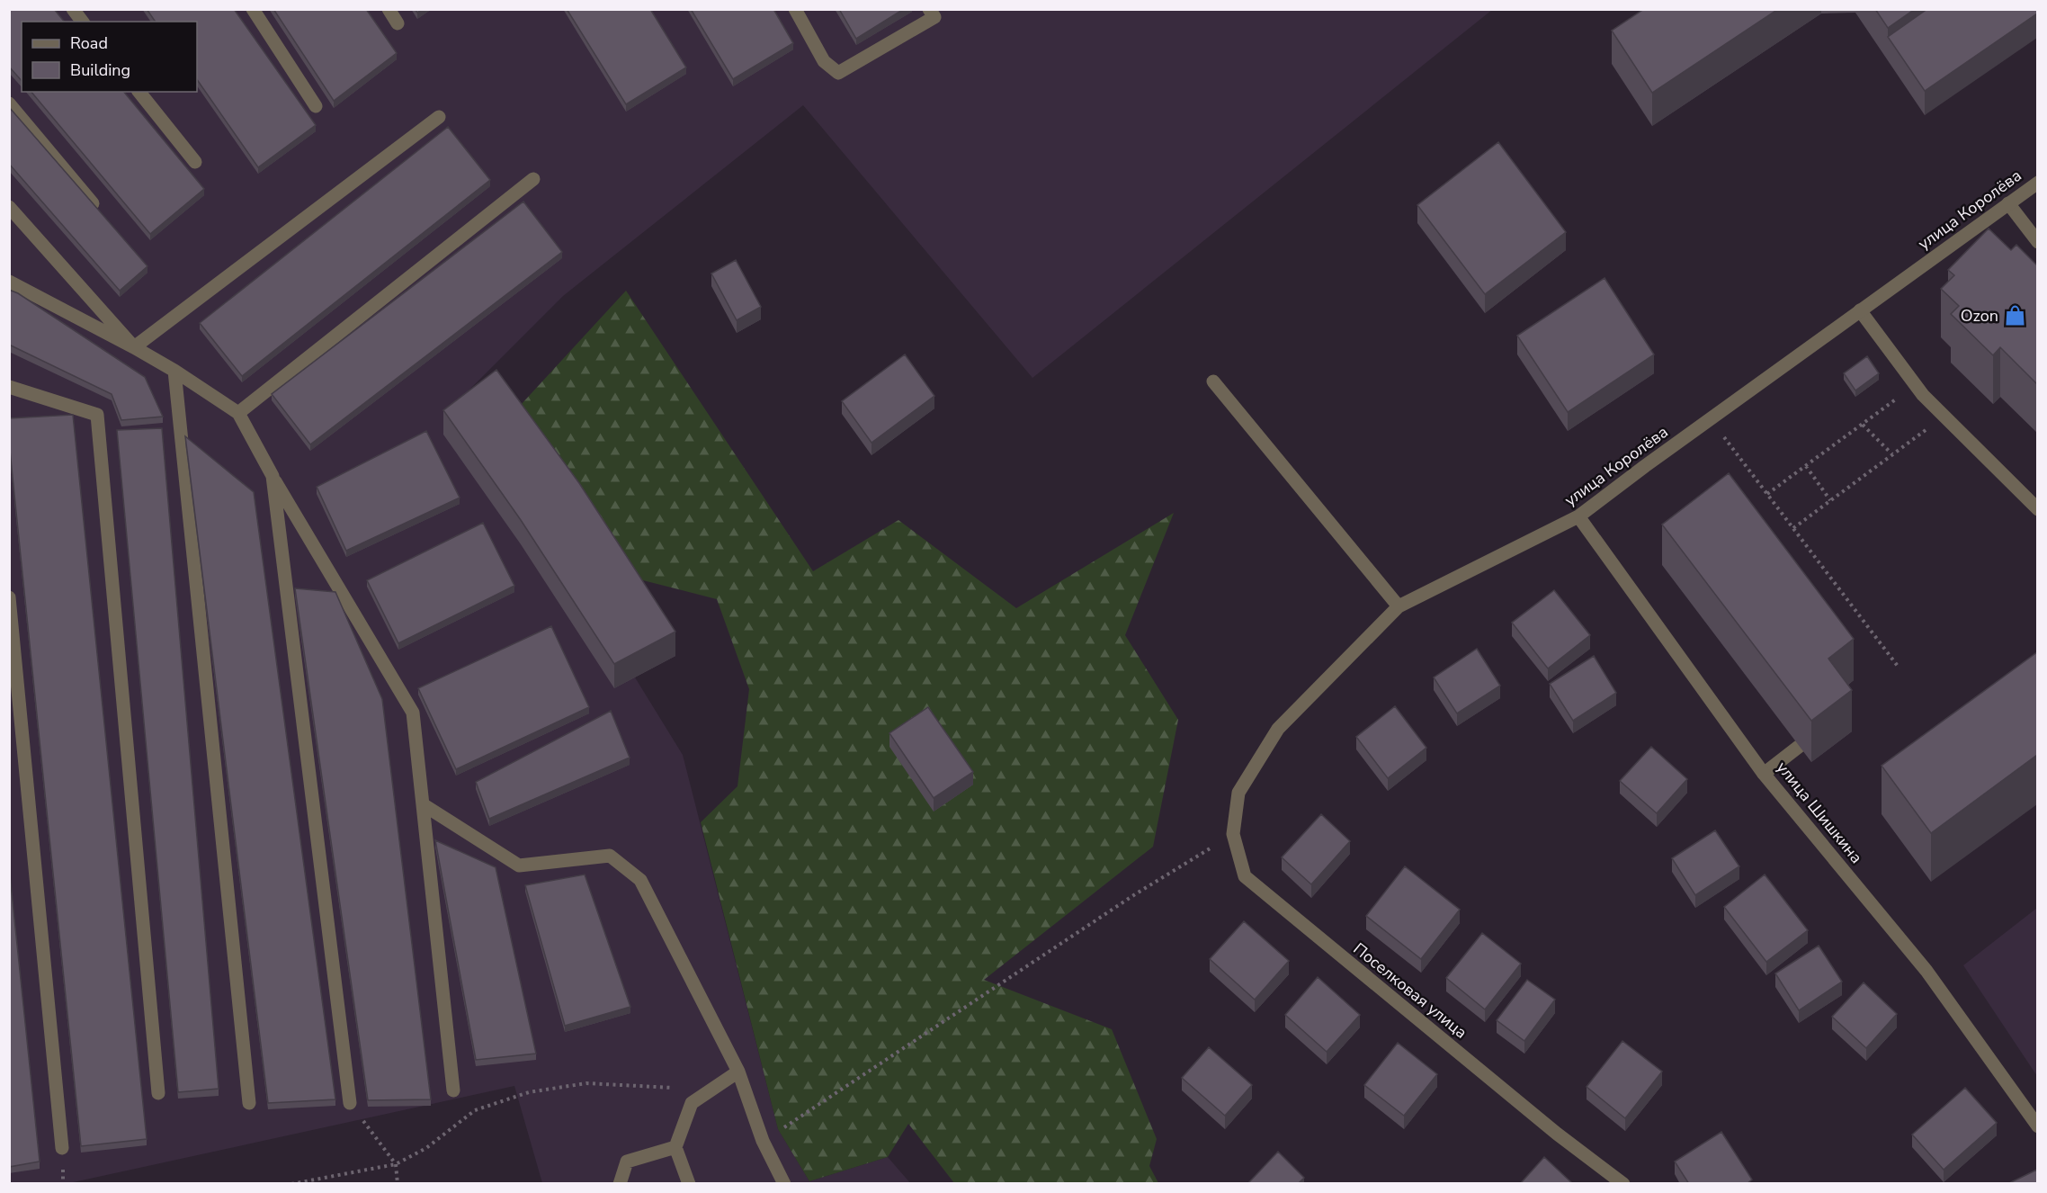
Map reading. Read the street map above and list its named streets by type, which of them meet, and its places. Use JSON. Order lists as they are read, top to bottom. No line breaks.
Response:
{"streets":{"street":["улица Королёва","улица Шишкина","Поселковая улица"]},"crossings":[["улица Королёва","улица Шишкина"],["улица Королёва","Поселковая улица"]],"places":{"shop":["Ozon"]},"legend":["Road","Building"]}
